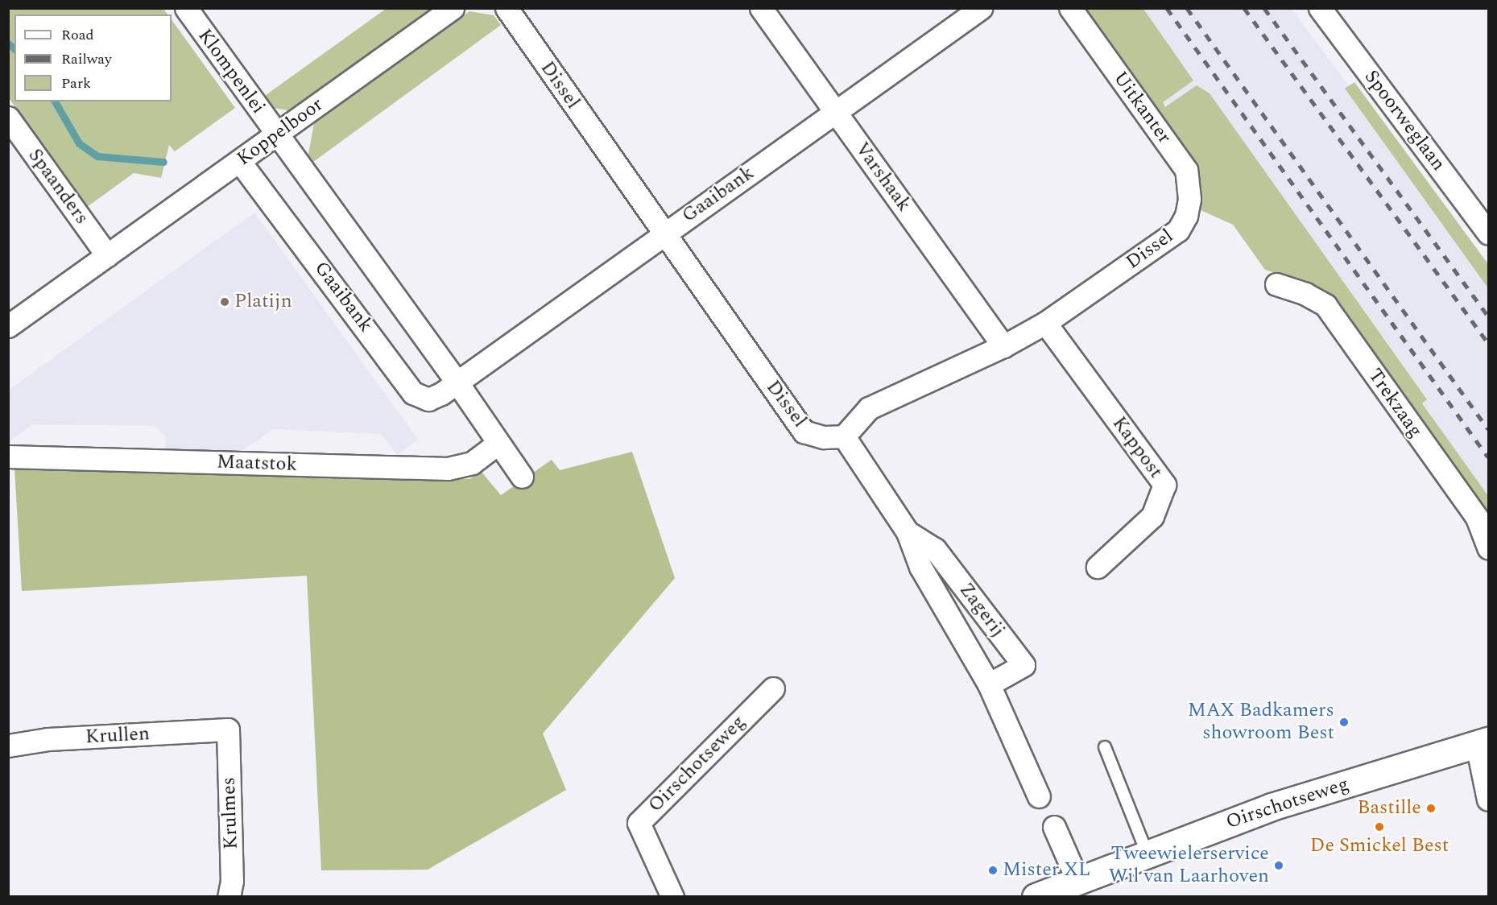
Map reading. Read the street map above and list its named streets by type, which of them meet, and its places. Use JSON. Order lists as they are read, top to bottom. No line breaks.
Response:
{"streets":{"street":["Klompenlei","Dissel","Uitkanter","Spoorweglaan","Koppelboor","Varshaak","Spaanders","Gaaibank","Trekzaag","Kappost","Maatstok","Zagerij","Krullen","Oirschotseweg","Krulmes"]},"crossings":[["Klompenlei","Koppelboor"],["Dissel","Uitkanter"],["Dissel","Varshaak"],["Dissel","Gaaibank"],["Dissel","Kappost"],["Dissel","Zagerij"],["Koppelboor","Spaanders"],["Koppelboor","Gaaibank"],["Varshaak","Gaaibank"],["Krullen","Krulmes"]],"places":["Platijn","MAX Badkamers showroom Best","Bastille","De Smickel Best","Tweewielerservice Wil van Laarhoven","Mister XL"],"legend":["Road","Railway","Park"]}
